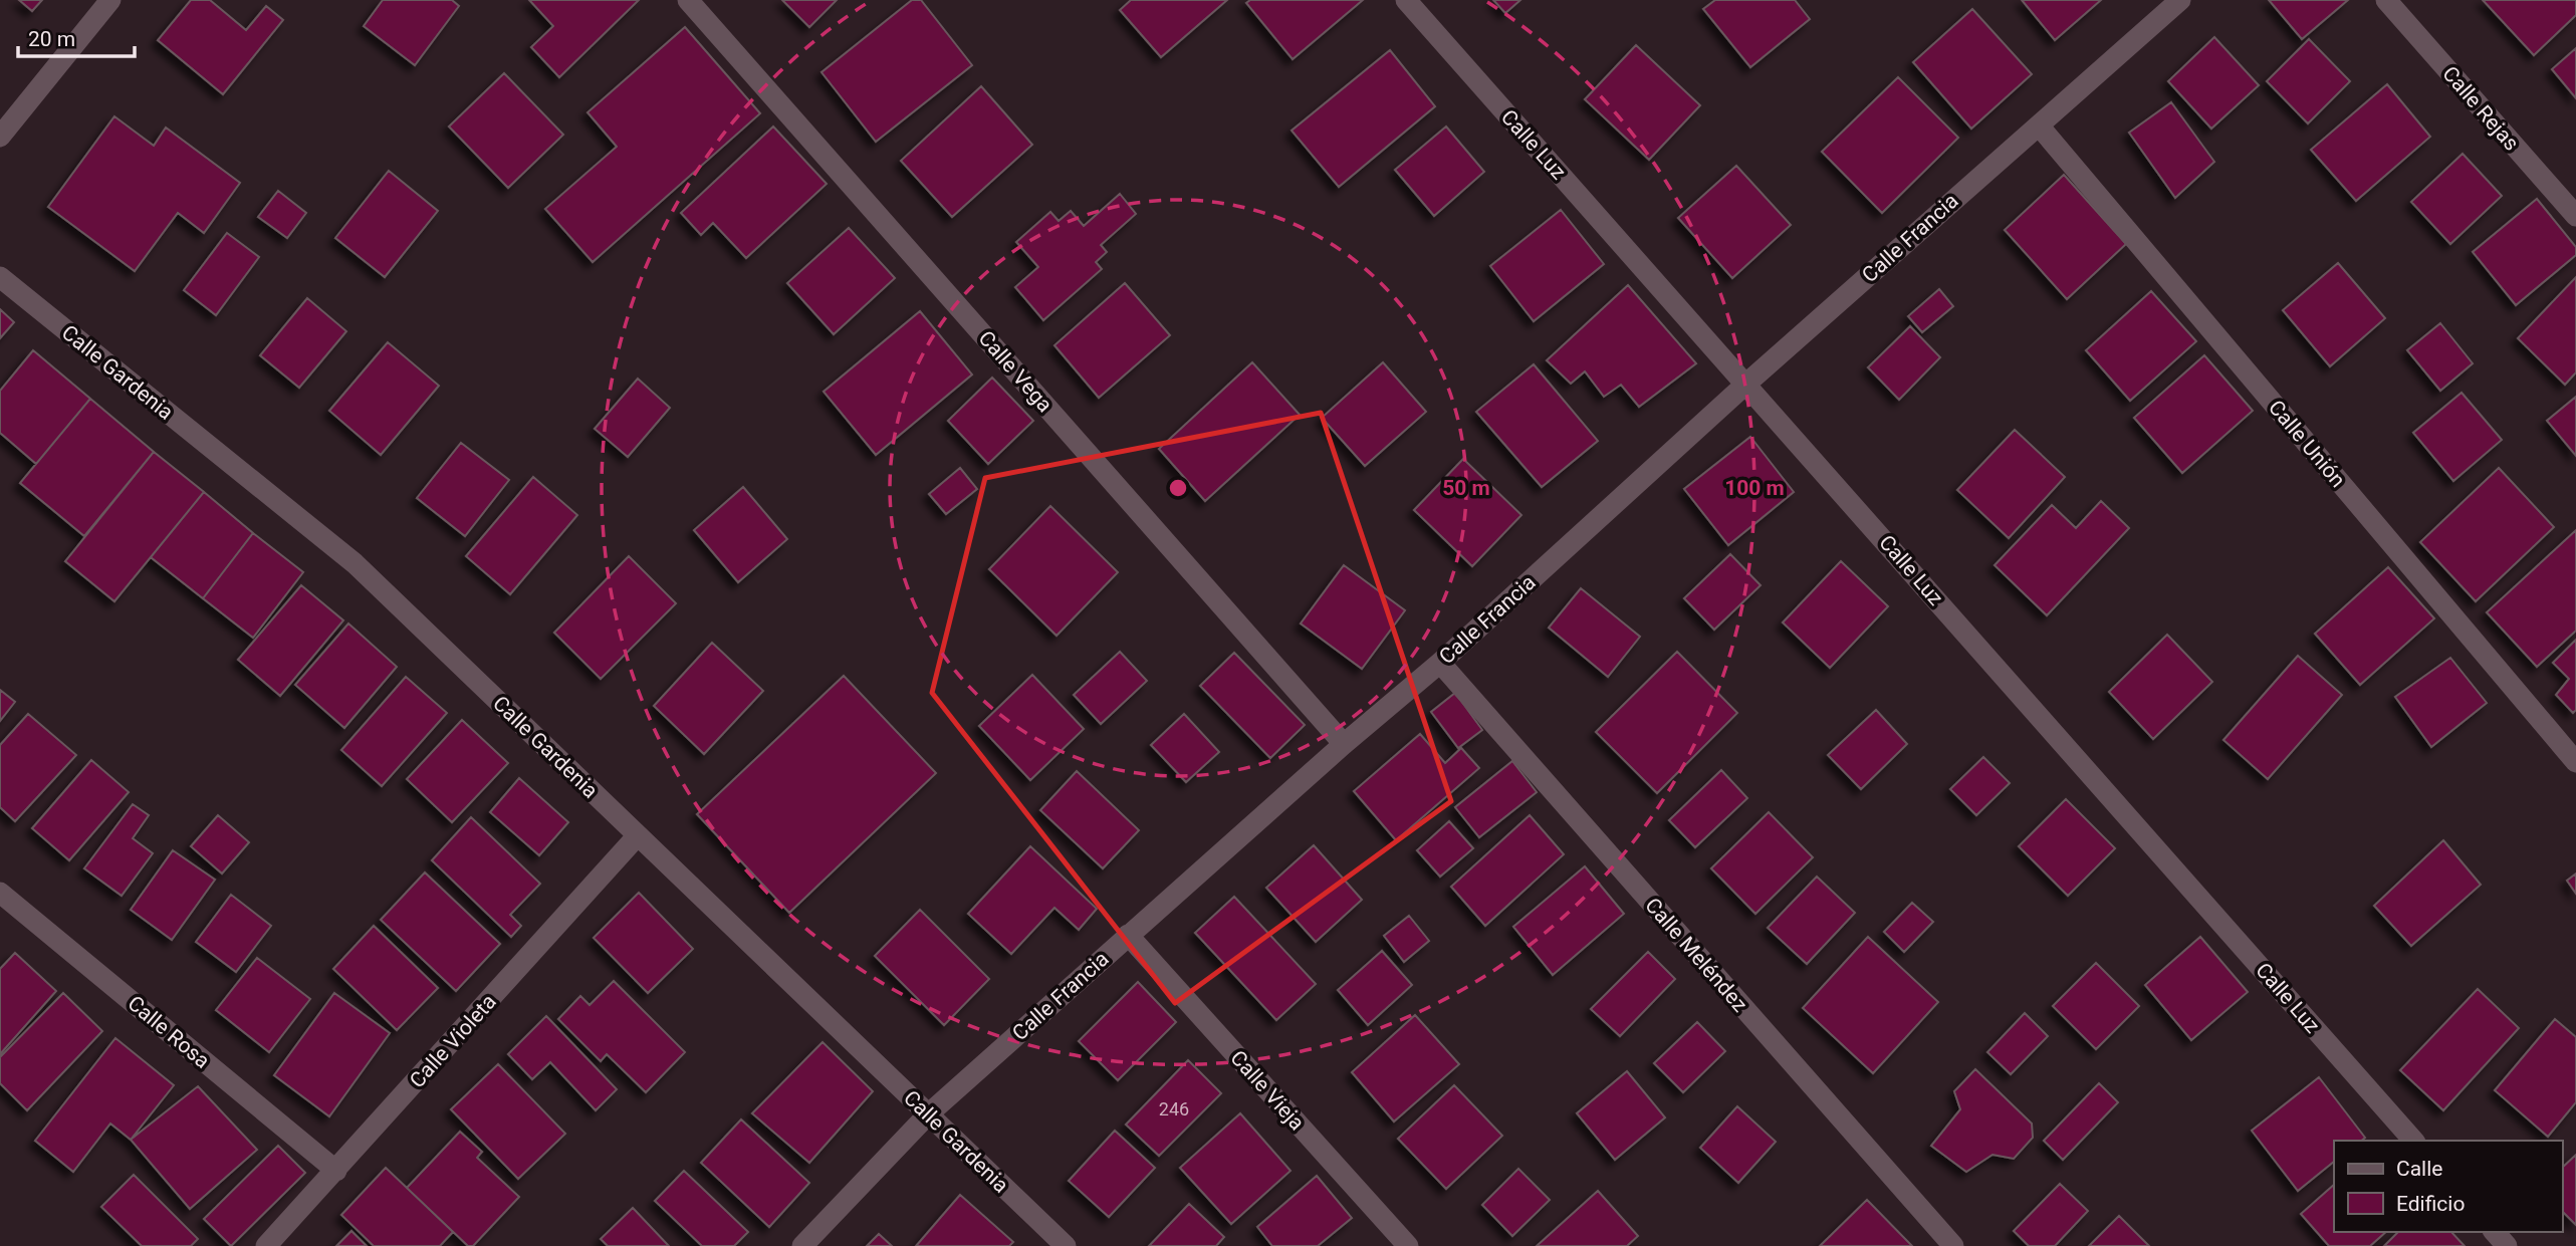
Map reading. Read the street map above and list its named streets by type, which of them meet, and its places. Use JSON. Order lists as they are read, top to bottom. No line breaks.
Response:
{"streets":{"street":["Calle Rejas","Calle Luz","Calle Francia","Calle Vega","Calle Gardenia","Calle Unión","Calle Meléndez","Calle Rosa","Calle Violeta","Calle Vieja"]},"crossings":[["Calle Luz","Calle Francia"],["Calle Francia","Calle Vega"],["Calle Francia","Calle Gardenia"],["Calle Francia","Calle Unión"],["Calle Francia","Calle Meléndez"],["Calle Francia","Calle Vieja"],["Calle Gardenia","Calle Violeta"],["Calle Rosa","Calle Violeta"]],"house_numbers":["246"],"legend":["Calle","Edificio"],"scale_bar":"20 m","rings":["50 m","100 m"]}
